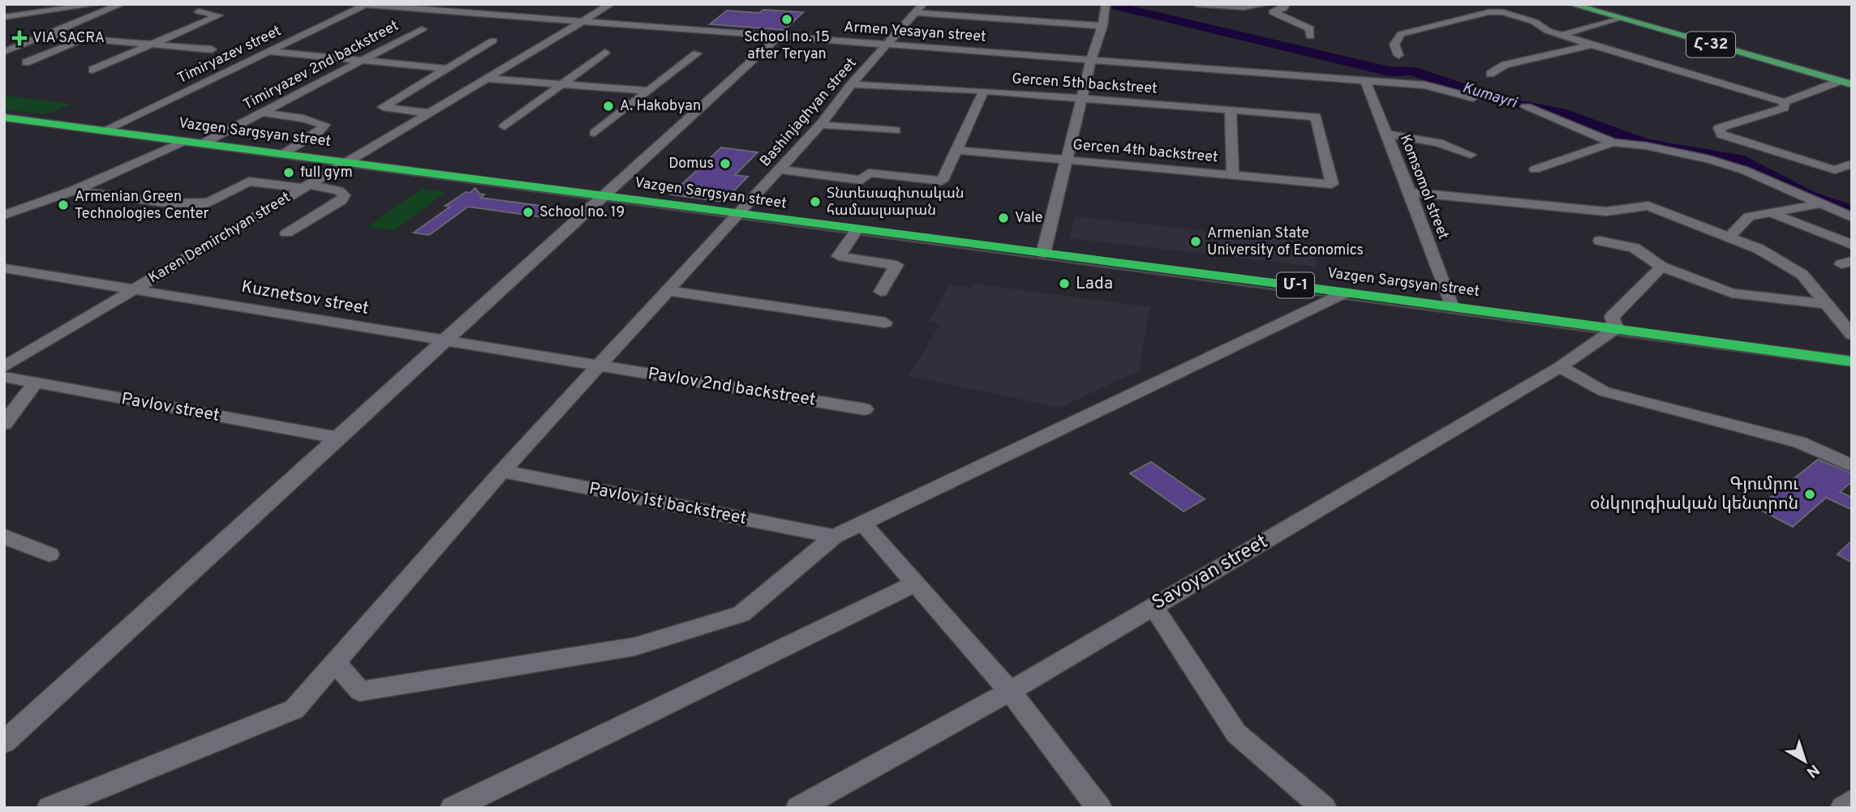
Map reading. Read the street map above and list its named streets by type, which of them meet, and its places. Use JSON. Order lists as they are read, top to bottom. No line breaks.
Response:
{"streets":{"highway":["Vazgen Sargsyan street","Մ-1"],"main road":["Հ-32"],"street":["Armen Yesayan street","Timiryazev street","Timiryazev 2nd backstreet","Gercen 5th backstreet","Bashinjaghyan street","Gercen 4th backstreet","Komsomol street","Karen Demirchyan street","Kuznetsov street","Pavlov 2nd backstreet","Pavlov street","Pavlov 1st backstreet","Savoyan street"]},"crossings":[["Armen Yesayan street","Timiryazev street"],["Armen Yesayan street","Bashinjaghyan street"],["Armen Yesayan street","Komsomol street"],["Armen Yesayan street","Karen Demirchyan street"],["Timiryazev street","Vazgen Sargsyan street"],["Timiryazev 2nd backstreet","Vazgen Sargsyan street"],["Gercen 5th backstreet","Bashinjaghyan street"],["Gercen 5th backstreet","Gercen 4th backstreet"],["Bashinjaghyan street","Vazgen Sargsyan street"],["Bashinjaghyan street","Kuznetsov street"],["Bashinjaghyan street","Pavlov 2nd backstreet"],["Bashinjaghyan street","Pavlov 1st backstreet"],["Vazgen Sargsyan street","Komsomol street"],["Vazgen Sargsyan street","Karen Demirchyan street"],["Vazgen Sargsyan street","Savoyan street"],["Karen Demirchyan street","Kuznetsov street"],["Kuznetsov street","Pavlov 2nd backstreet"]],"water":["Kumayri"],"places":{"other":["School no. 15 after Teryan","A. Hakobyan","Domus","full gym","Տնտեսագիտական համասլսարան","Armenian Green Technologies Center","School no. 19","Vale","Armenian State University of Economics","Lada","Գյումրու օնկոլոգիական կենտրոն"],"health":["VIA SACRA"]},"north":"bottom right"}
